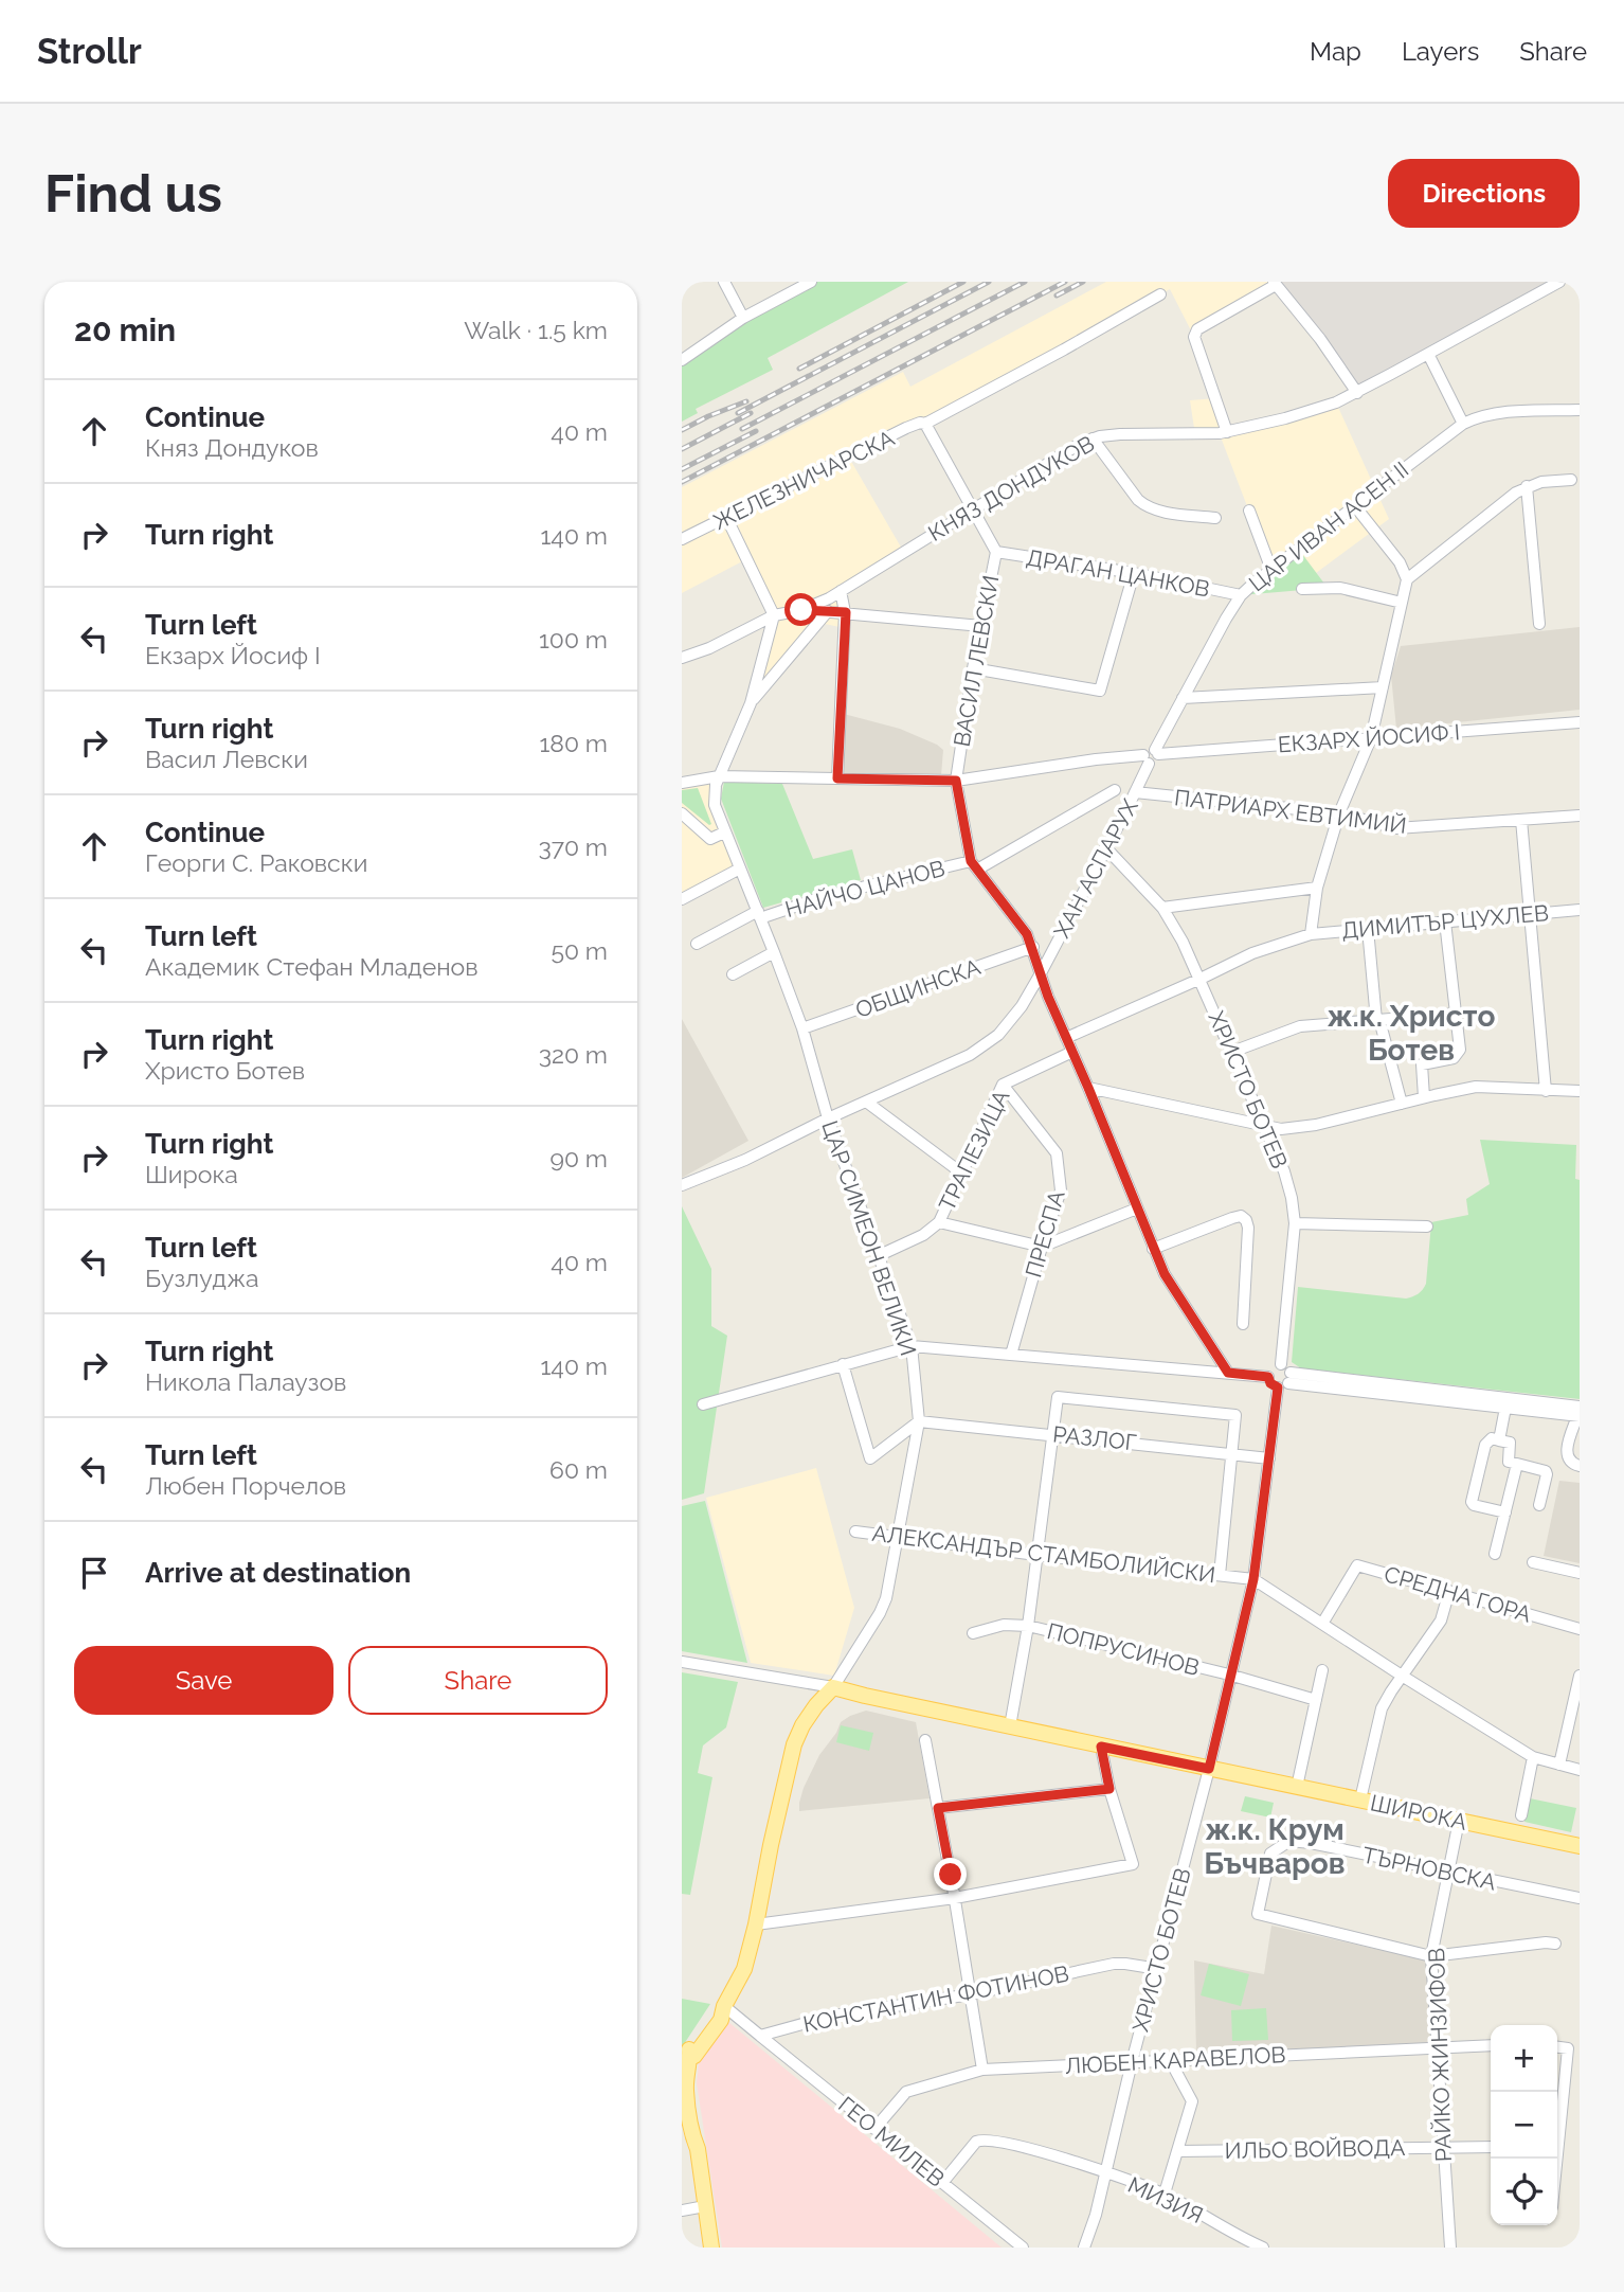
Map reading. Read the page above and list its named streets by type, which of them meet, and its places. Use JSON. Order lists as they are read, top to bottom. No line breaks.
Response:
{"streets":{"main road":["ЦАР СИМЕОН ВЕЛИКИ","ШИРОКА"],"street":["ЖЕЛЕЗНИЧАРСКА","КНЯЗ ДОНДУКОВ","ЦАР ИВАН АСЕН II","ДРАГАН ЦАНКОВ","ВАСИЛ ЛЕВСКИ","ЕКЗАРХ ЙОСИФ I","ПАТРИАРХ ЕВТИМИЙ","ХАН АСПАРУХ","НАЙЧО ЦАНОВ","ДИМИТЪР ЦУХЛЕВ","ОБЩИНСКА","ХРИСТО БОТЕВ","ТРАПЕЗИЦА","ПРЕСПА","РАЗЛОГ","АЛЕКСАНДЪР СТАМБОЛИЙСКИ","СРЕДНА ГОРА","ПОПРУСИНОВ","ТЪРНОВСКА","КОНСТАНТИН ФОТИНОВ","РАЙКО ЖИНЗИФОВ","ЛЮБЕН КАРАВЕЛОВ","ГЕО МИЛЕВ","ИЛЬО ВОЙВОДА","МИЗИЯ"]},"crossings":[["КНЯЗ ДОНДУКОВ","ВАСИЛ ЛЕВСКИ"],["ЦАР ИВАН АСЕН II","ДРАГАН ЦАНКОВ"],["ЦАР ИВАН АСЕН II","ЕКЗАРХ ЙОСИФ I"],["ЦАР ИВАН АСЕН II","ХАН АСПАРУХ"],["ДРАГАН ЦАНКОВ","ВАСИЛ ЛЕВСКИ"],["ВАСИЛ ЛЕВСКИ","ЕКЗАРХ ЙОСИФ I"],["ВАСИЛ ЛЕВСКИ","ХАН АСПАРУХ"],["ВАСИЛ ЛЕВСКИ","НАЙЧО ЦАНОВ"],["ВАСИЛ ЛЕВСКИ","ОБЩИНСКА"],["ВАСИЛ ЛЕВСКИ","ТРАПЕЗИЦА"],["ЕКЗАРХ ЙОСИФ I","ХАН АСПАРУХ"],["ЕКЗАРХ ЙОСИФ I","ЦАР СИМЕОН ВЕЛИКИ"],["ПАТРИАРХ ЕВТИМИЙ","ХАН АСПАРУХ"],["ХАН АСПАРУХ","ХРИСТО БОТЕВ"],["ХАН АСПАРУХ","ЦАР СИМЕОН ВЕЛИКИ"],["НАЙЧО ЦАНОВ","ЦАР СИМЕОН ВЕЛИКИ"],["ДИМИТЪР ЦУХЛЕВ","ХРИСТО БОТЕВ"],["ОБЩИНСКА","ЦАР СИМЕОН ВЕЛИКИ"],["ХРИСТО БОТЕВ","РАЗЛОГ"],["ХРИСТО БОТЕВ","АЛЕКСАНДЪР СТАМБОЛИЙСКИ"],["ХРИСТО БОТЕВ","ПОПРУСИНОВ"],["ХРИСТО БОТЕВ","ШИРОКА"],["ХРИСТО БОТЕВ","КОНСТАНТИН ФОТИНОВ"],["ХРИСТО БОТЕВ","ЛЮБЕН КАРАВЕЛОВ"],["ХРИСТО БОТЕВ","МИЗИЯ"],["ТРАПЕЗИЦА","ПРЕСПА"],["ТРАПЕЗИЦА","ЦАР СИМЕОН ВЕЛИКИ"],["ЦАР СИМЕОН ВЕЛИКИ","РАЗЛОГ"],["ЦАР СИМЕОН ВЕЛИКИ","АЛЕКСАНДЪР СТАМБОЛИЙСКИ"],["ЦАР СИМЕОН ВЕЛИКИ","ШИРОКА"],["АЛЕКСАНДЪР СТАМБОЛИЙСКИ","СРЕДНА ГОРА"],["ШИРОКА","РАЙКО ЖИНЗИФОВ"],["ТЪРНОВСКА","РАЙКО ЖИНЗИФОВ"],["КОНСТАНТИН ФОТИНОВ","ГЕО МИЛЕВ"],["РАЙКО ЖИНЗИФОВ","ЛЮБЕН КАРАВЕЛОВ"],["РАЙКО ЖИНЗИФОВ","ИЛЬО ВОЙВОДА"],["ЛЮБЕН КАРАВЕЛОВ","ГЕО МИЛЕВ"]],"districts":["ж.к. Христо Ботев","ж.к. Крум Бъчваров"],"page":{"header":"Strollr","nav":["Map","Layers","Share"],"buttons":["Directions",["Save","Share"]],"title":"Find us","heading":["20 min","Walk · 1.5 km"],"list":[["Continue","Княз Дондуков","40 m"],["Turn right","140 m"],["Turn left","Екзарх Йосиф I","100 m"],["Turn right","Васил Левски","180 m"],["Continue","Георги С. Раковски","370 m"],["Turn left","Академик Стефан Младенов","50 m"],["Turn right","Христо Ботев","320 m"],["Turn right","Широка","90 m"],["Turn left","Бузлуджа","40 m"],["Turn right","Никола Палаузов","140 m"],["Turn left","Любен Порчелов","60 m"],"Arrive at destination"],"map_buttons":["+","−"]}}
